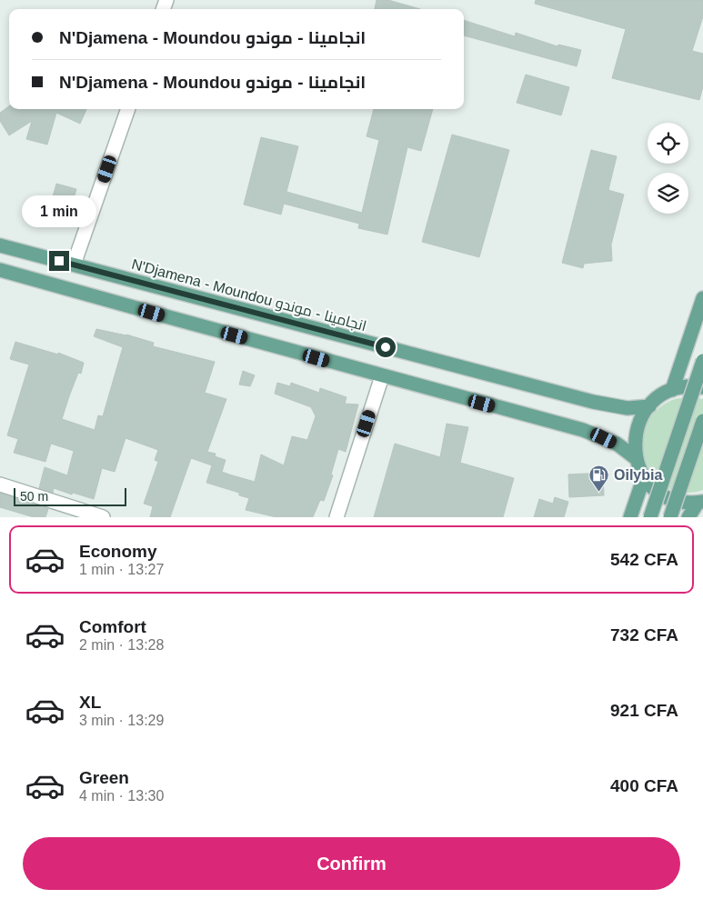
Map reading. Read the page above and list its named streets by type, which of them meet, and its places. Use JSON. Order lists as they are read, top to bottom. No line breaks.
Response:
{"streets":{"main road":["N'Djamena - Moundou انجامينا - موندو"]},"places":{"fuel station":["Oilybia"]},"scale_bar":"50 m","page":{"banner":["N'Djamena - Moundou انجامينا - موندو","N'Djamena - Moundou انجامينا - موندو"],"bubble":"1 min","scale":"50 m","list":[{"name":"Economy","note":"1 min · 13:27","value":"542 CFA"},{"name":"Comfort","note":"2 min · 13:28","value":"732 CFA"},{"name":"XL","note":"3 min · 13:29","value":"921 CFA"},{"name":"Green","note":"4 min · 13:30","value":"400 CFA"}],"buttons":"Confirm"}}
